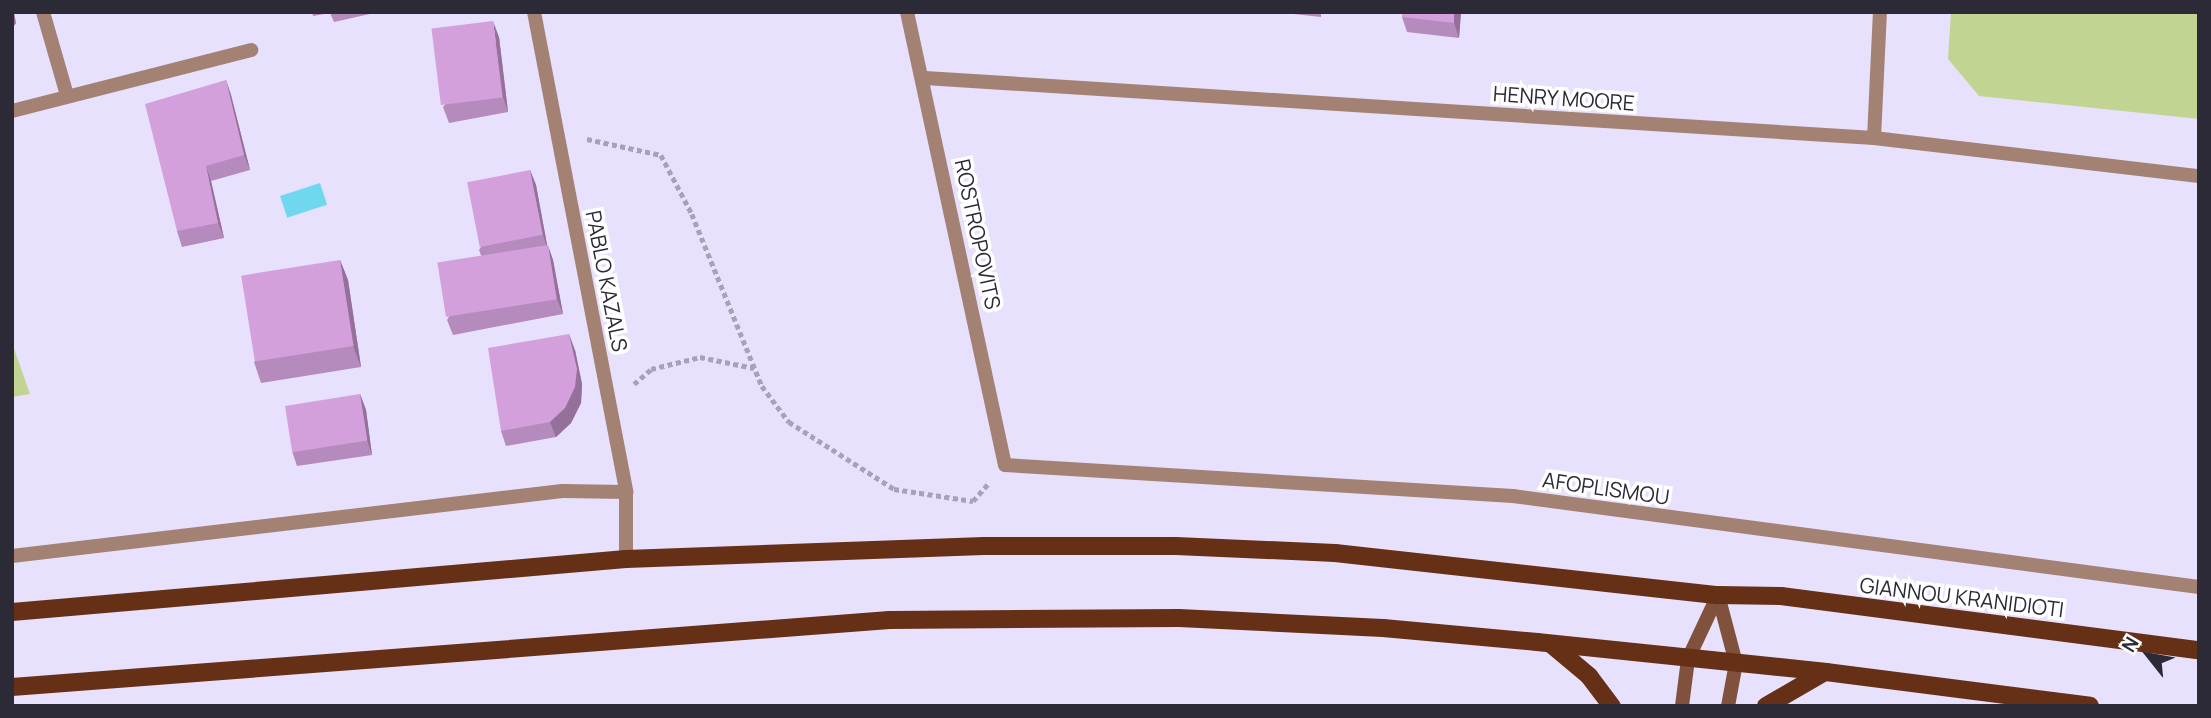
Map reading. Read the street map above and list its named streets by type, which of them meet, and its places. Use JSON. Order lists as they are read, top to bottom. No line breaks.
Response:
{"streets":{"main road":["GIANNOU KRANIDIOTI"],"street":["HENRY MOORE","ROSTROPOVITS","PABLO KAZALS","AFOPLISMOU"]},"crossings":[["HENRY MOORE","ROSTROPOVITS"],["ROSTROPOVITS","AFOPLISMOU"],["PABLO KAZALS","GIANNOU KRANIDIOTI"]],"north":"top left"}
